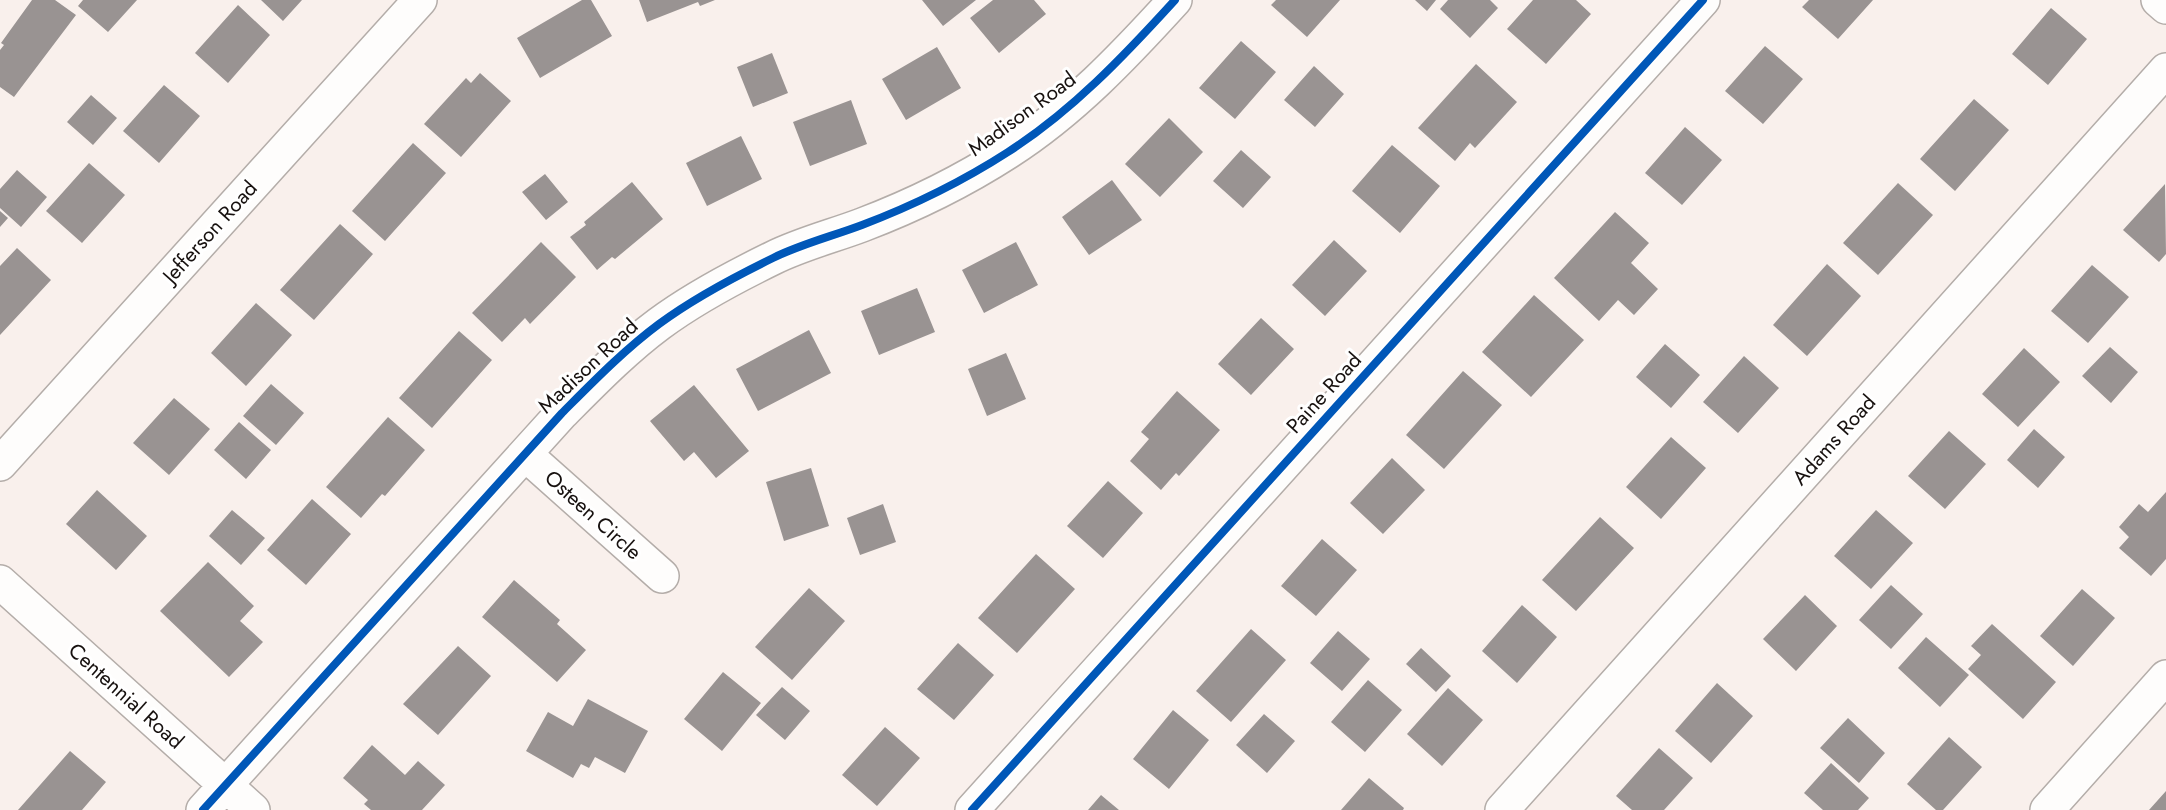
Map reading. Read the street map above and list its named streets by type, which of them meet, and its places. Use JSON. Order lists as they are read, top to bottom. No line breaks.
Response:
{"streets":{"street":["Madison Road","Jefferson Road","Paine Road","Adams Road","Osteen Circle","Centennial Road"]},"crossings":[["Madison Road","Osteen Circle"],["Madison Road","Centennial Road"]]}
